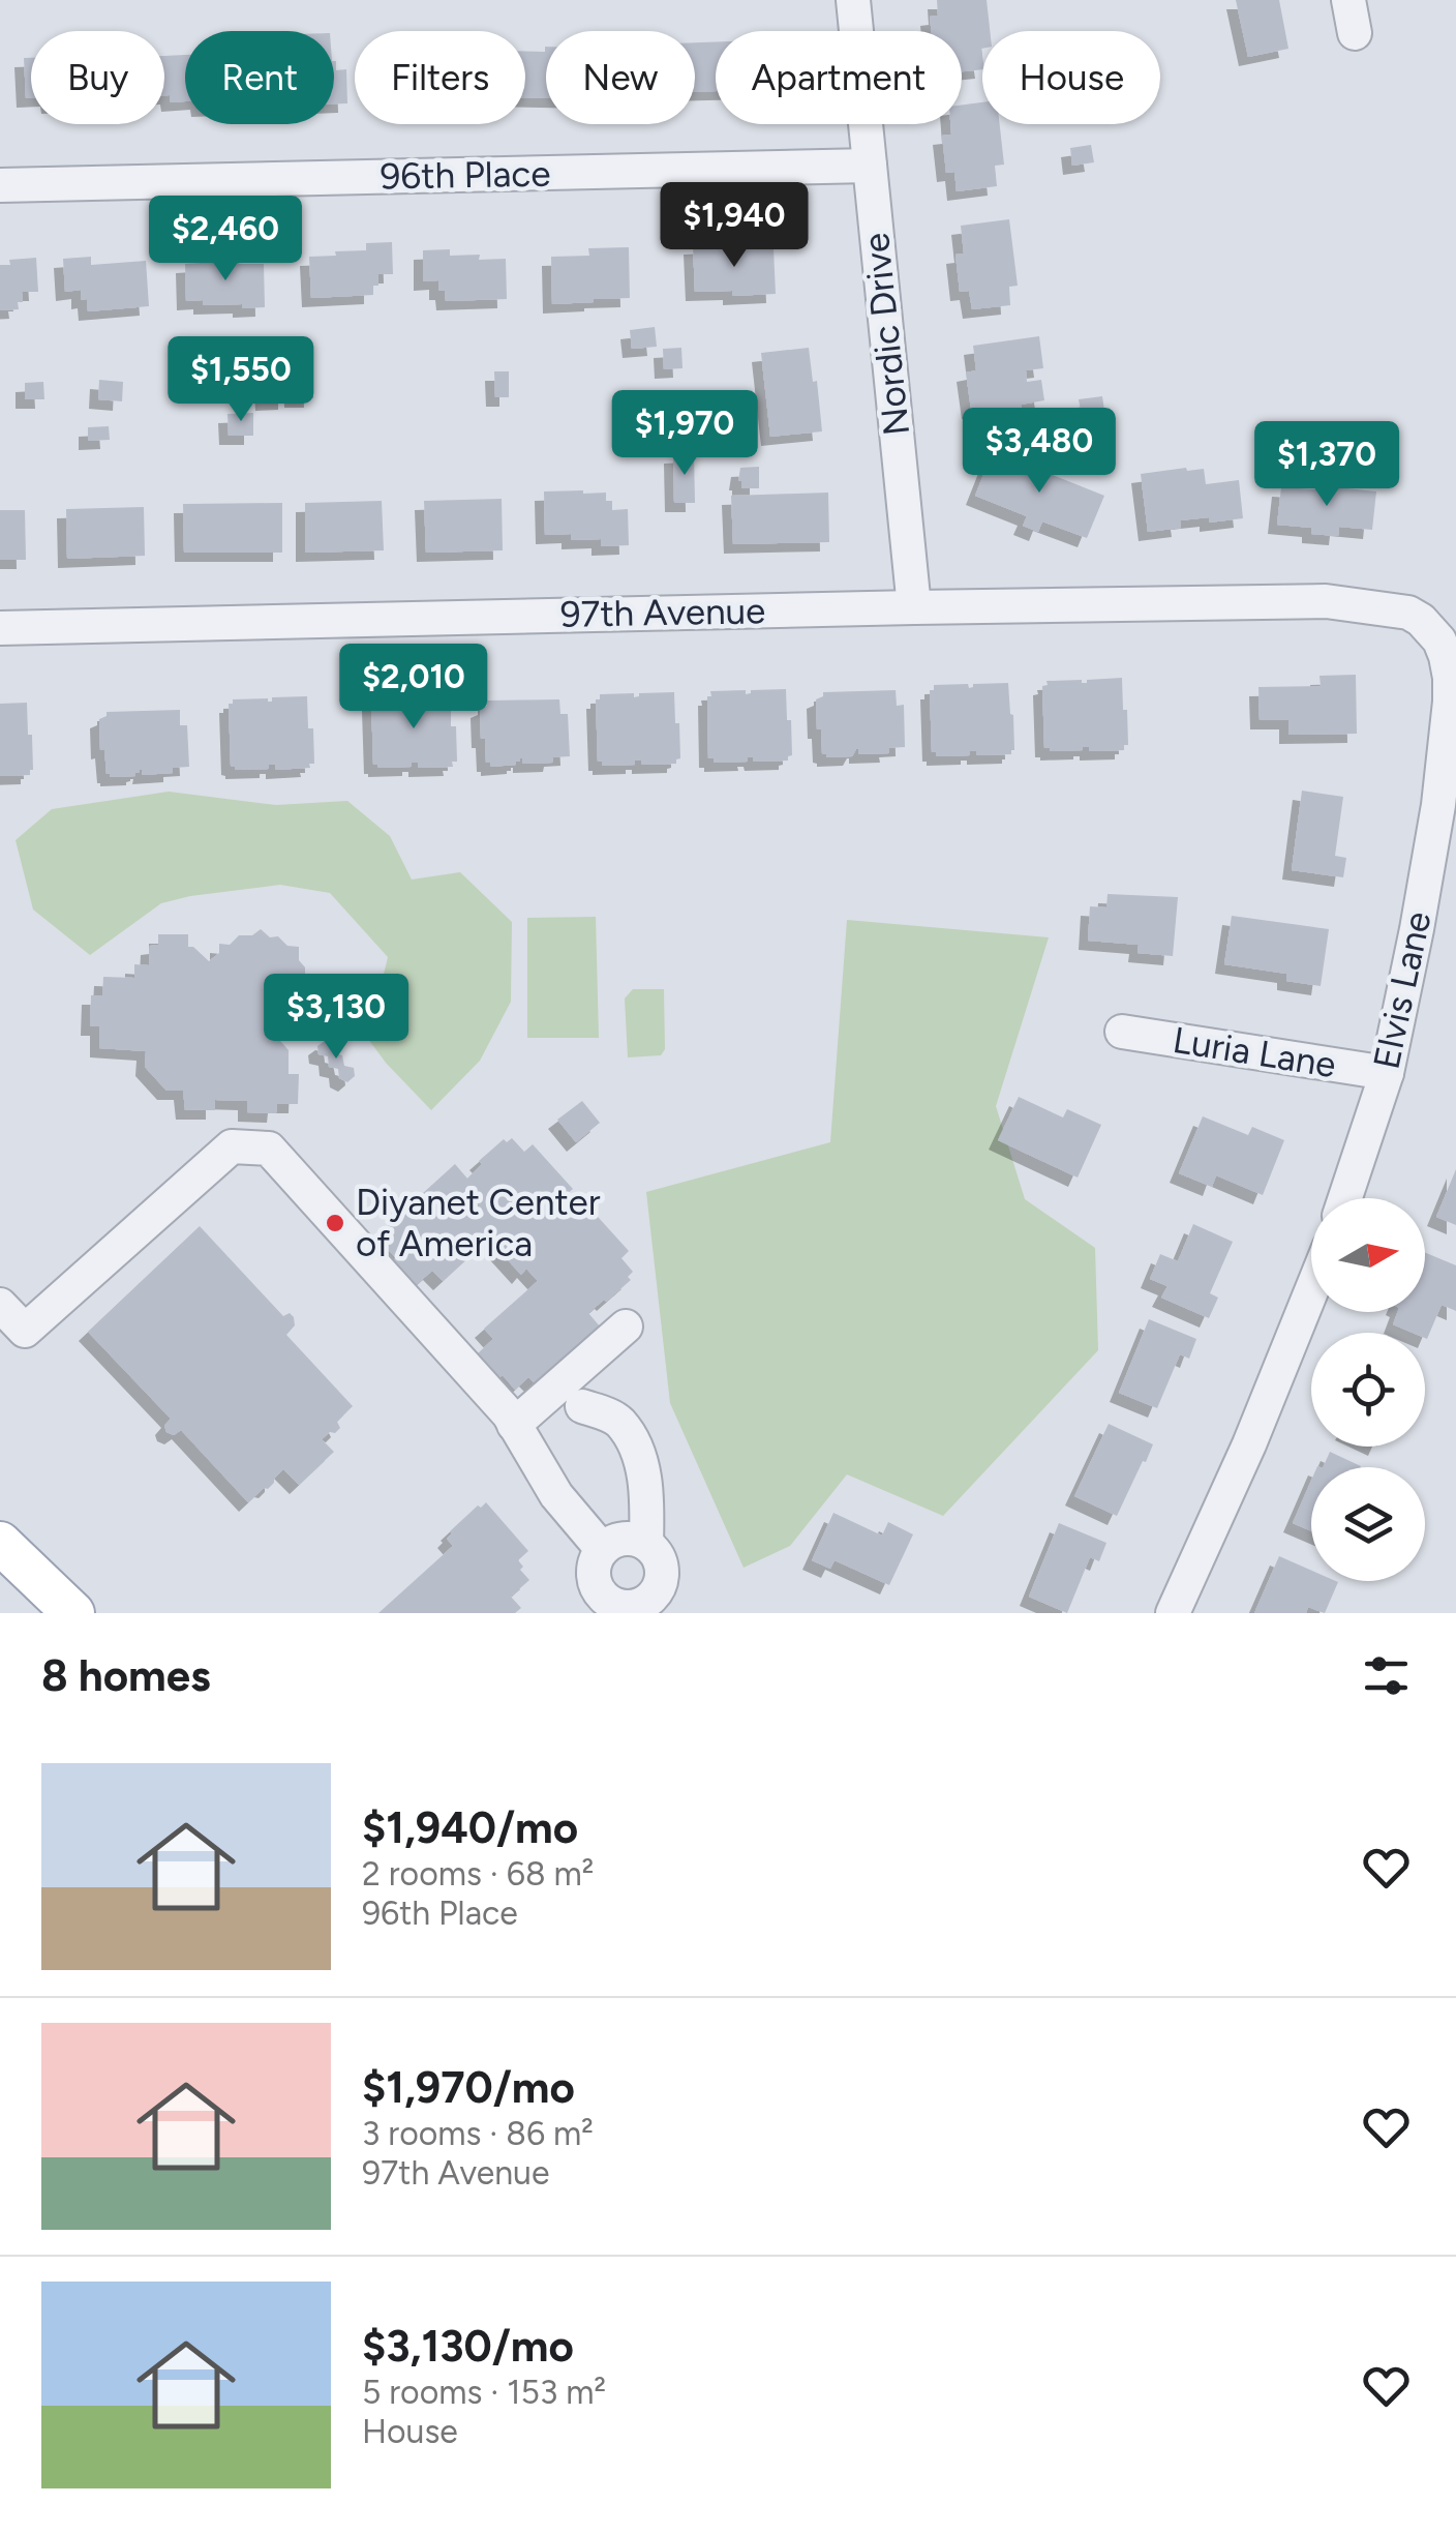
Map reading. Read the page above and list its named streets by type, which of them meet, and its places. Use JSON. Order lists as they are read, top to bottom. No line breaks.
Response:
{"streets":{"street":["96th Place","Nordic Drive","97th Avenue","Elvis Lane","Luria Lane"]},"crossings":[["96th Place","Nordic Drive"],["Nordic Drive","97th Avenue"],["97th Avenue","Elvis Lane"],["Elvis Lane","Luria Lane"]],"places":["Diyanet Center of America"],"north":"right","page":{"chip":["Buy","Rent","Filters","New","Apartment","House"],"price":["$1,940","$2,460","$1,550","$1,970","$3,480","$1,370","$2,010","$3,130"],"heading":"8 homes","list":[{"name":"$1,940/mo","note":"2 rooms · 68 m² · 96th Place"},{"name":"$1,970/mo","note":"3 rooms · 86 m² · 97th Avenue"},{"name":"$3,130/mo","note":"5 rooms · 153 m² · House"}]}}
